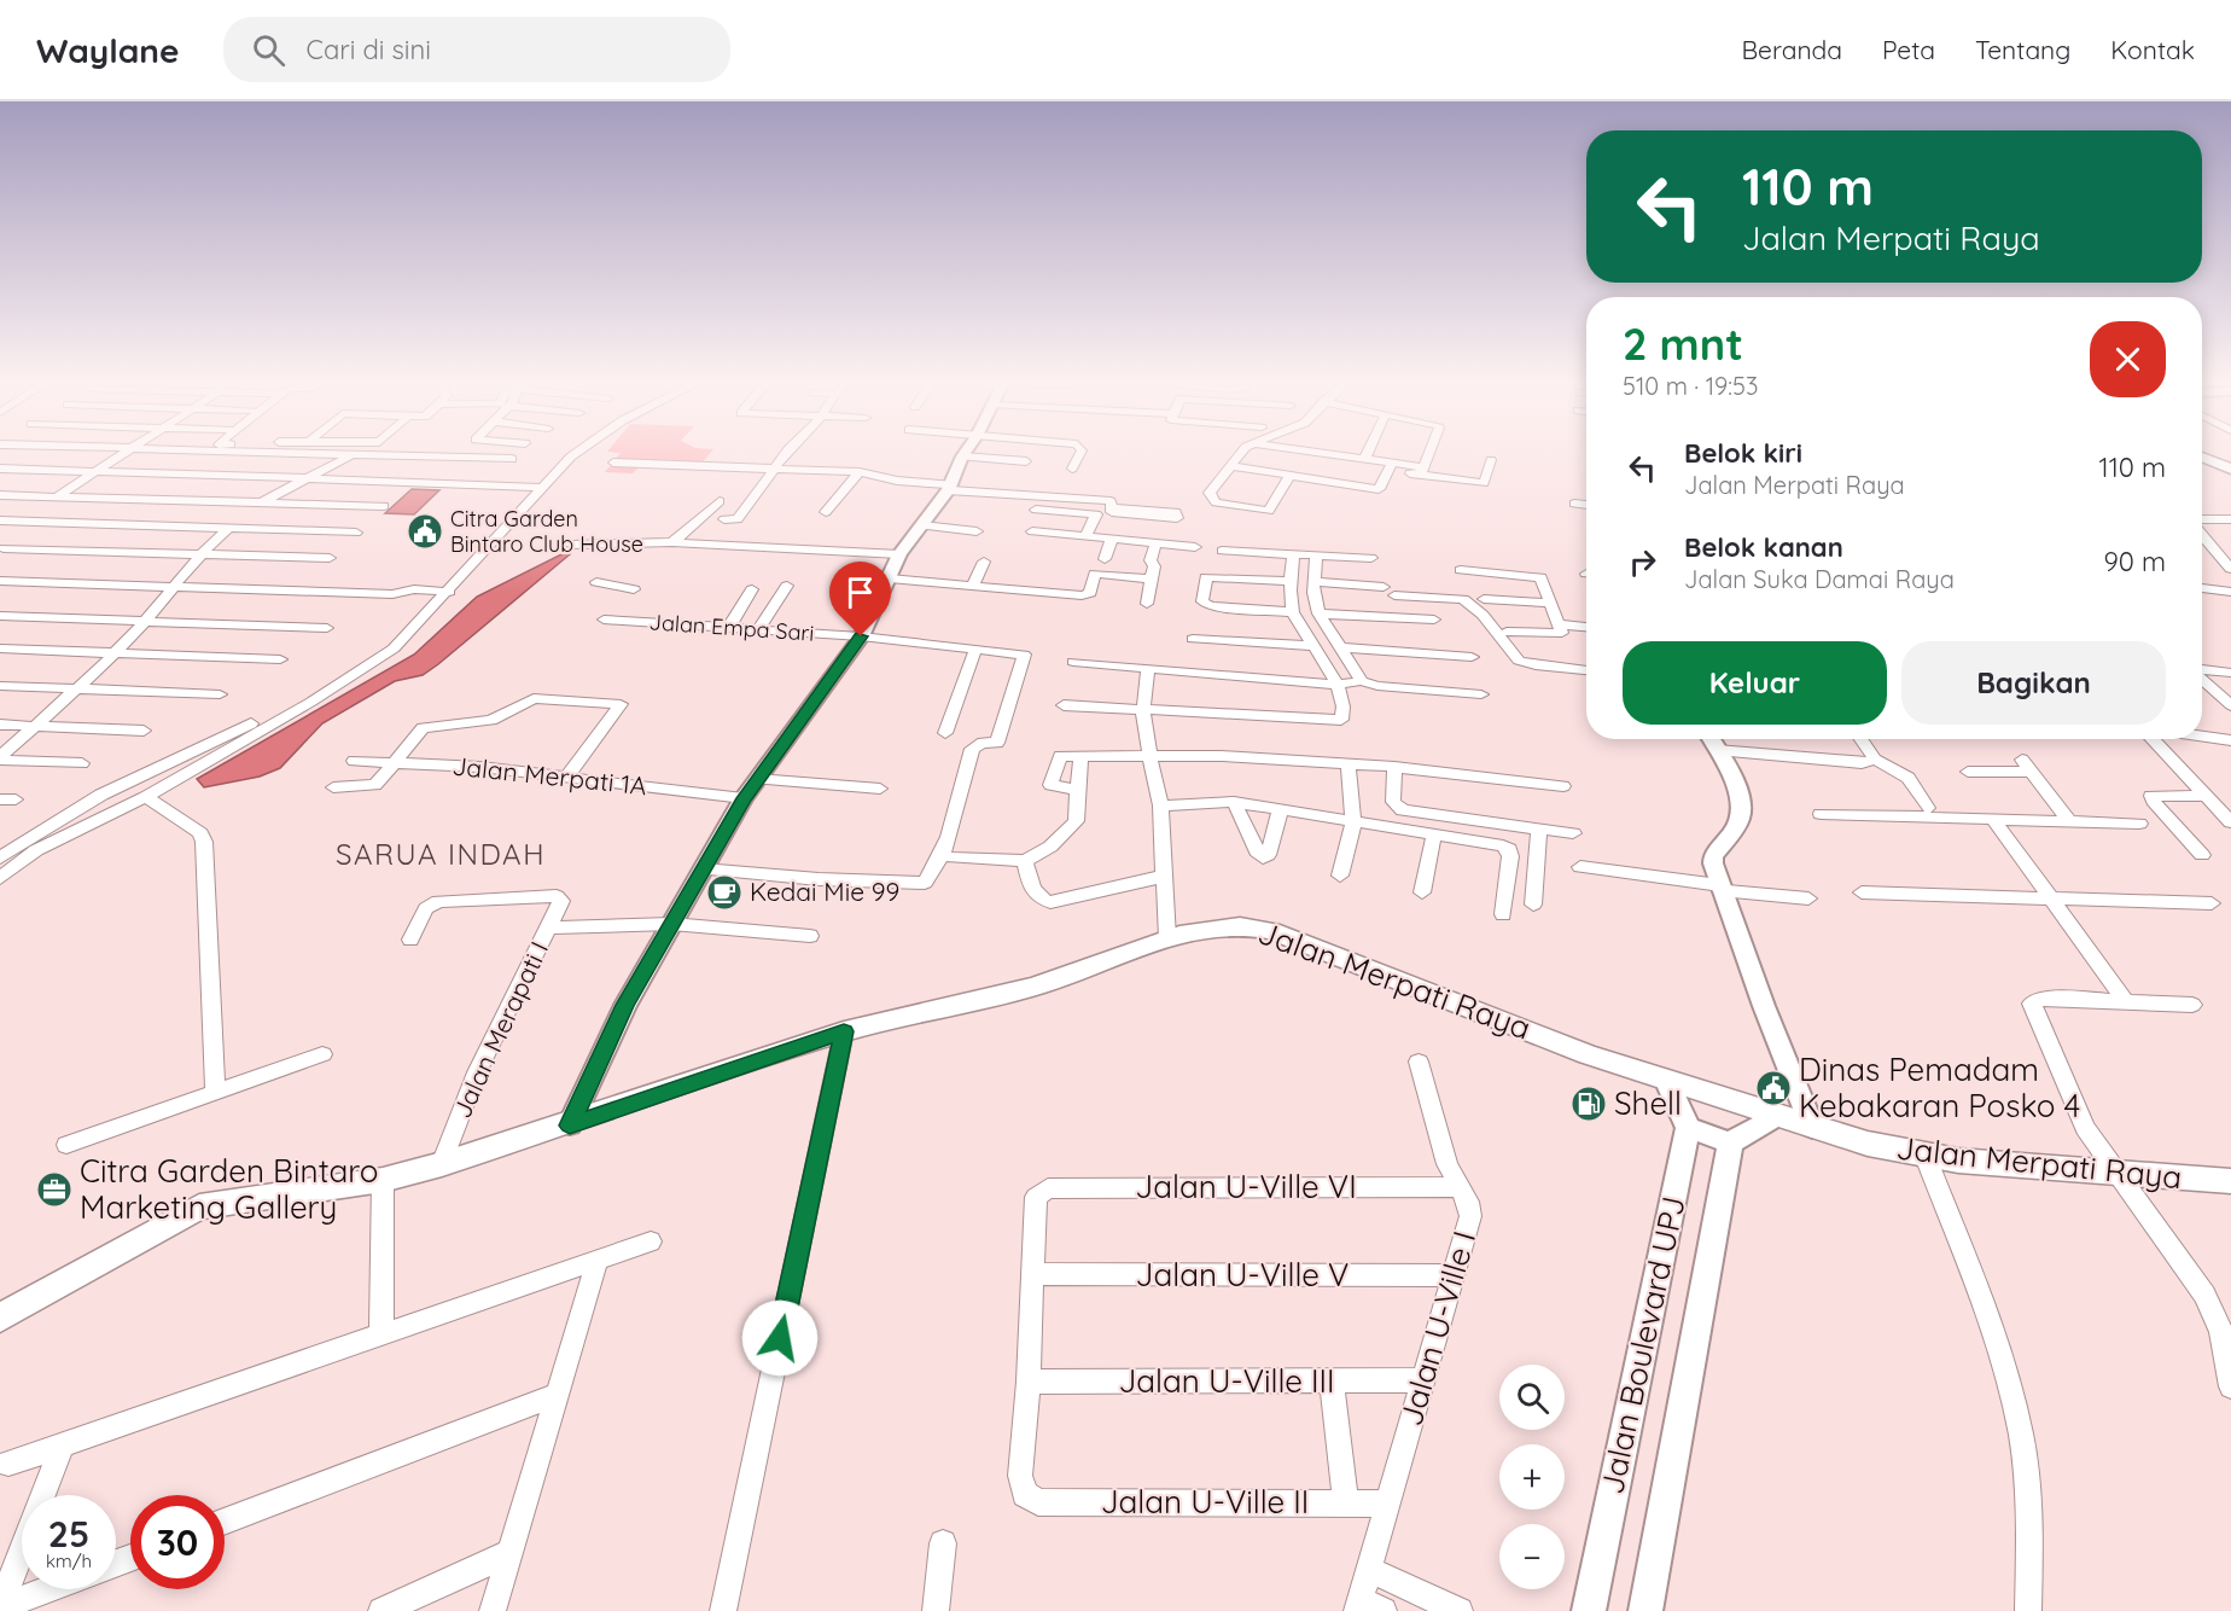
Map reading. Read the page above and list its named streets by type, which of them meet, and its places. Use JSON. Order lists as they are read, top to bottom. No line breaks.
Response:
{"streets":{"main road":["Jalan Merpati Raya"],"street":["Jalan Empa Sari","Jalan Merpati 1A","Jalan Merapati I","Jalan U-Ville VI","Jalan U-Ville V","Jalan U-Ville I","Jalan Boulevard UPJ","Jalan U-Ville III","Jalan U-Ville II"]},"crossings":[["Jalan Merpati Raya","Jalan Merapati I"],["Jalan U-Ville VI","Jalan U-Ville V"],["Jalan U-Ville VI","Jalan U-Ville I"],["Jalan U-Ville V","Jalan U-Ville I"],["Jalan U-Ville I","Jalan U-Ville III"],["Jalan U-Ville I","Jalan U-Ville II"],["Jalan U-Ville III","Jalan U-Ville II"]],"districts":["SARUA INDAH"],"places":{"public building":["Citra Garden Bintaro Club House","Dinas Pemadam Kebakaran Posko 4"],"cafe":["Kedai Mie 99"],"fuel station":["Shell"],"office":["Citra Garden Bintaro Marketing Gallery"]},"page":{"header":"Waylane","search":"Cari di sini","nav":["Beranda","Peta","Tentang","Kontak"],"turn":["110 m","Jalan Merpati Raya"],"heading":["2 mnt","510 m · 19:53"],"list":[{"name":"Belok kiri","note":"Jalan Merpati Raya","value":"110 m"},{"name":"Belok kanan","note":"Jalan Suka Damai Raya","value":"90 m"}],"buttons":["Keluar","Bagikan"],"map_buttons":["+","−"],"speed":"25 km/h","limit":"30"}}
